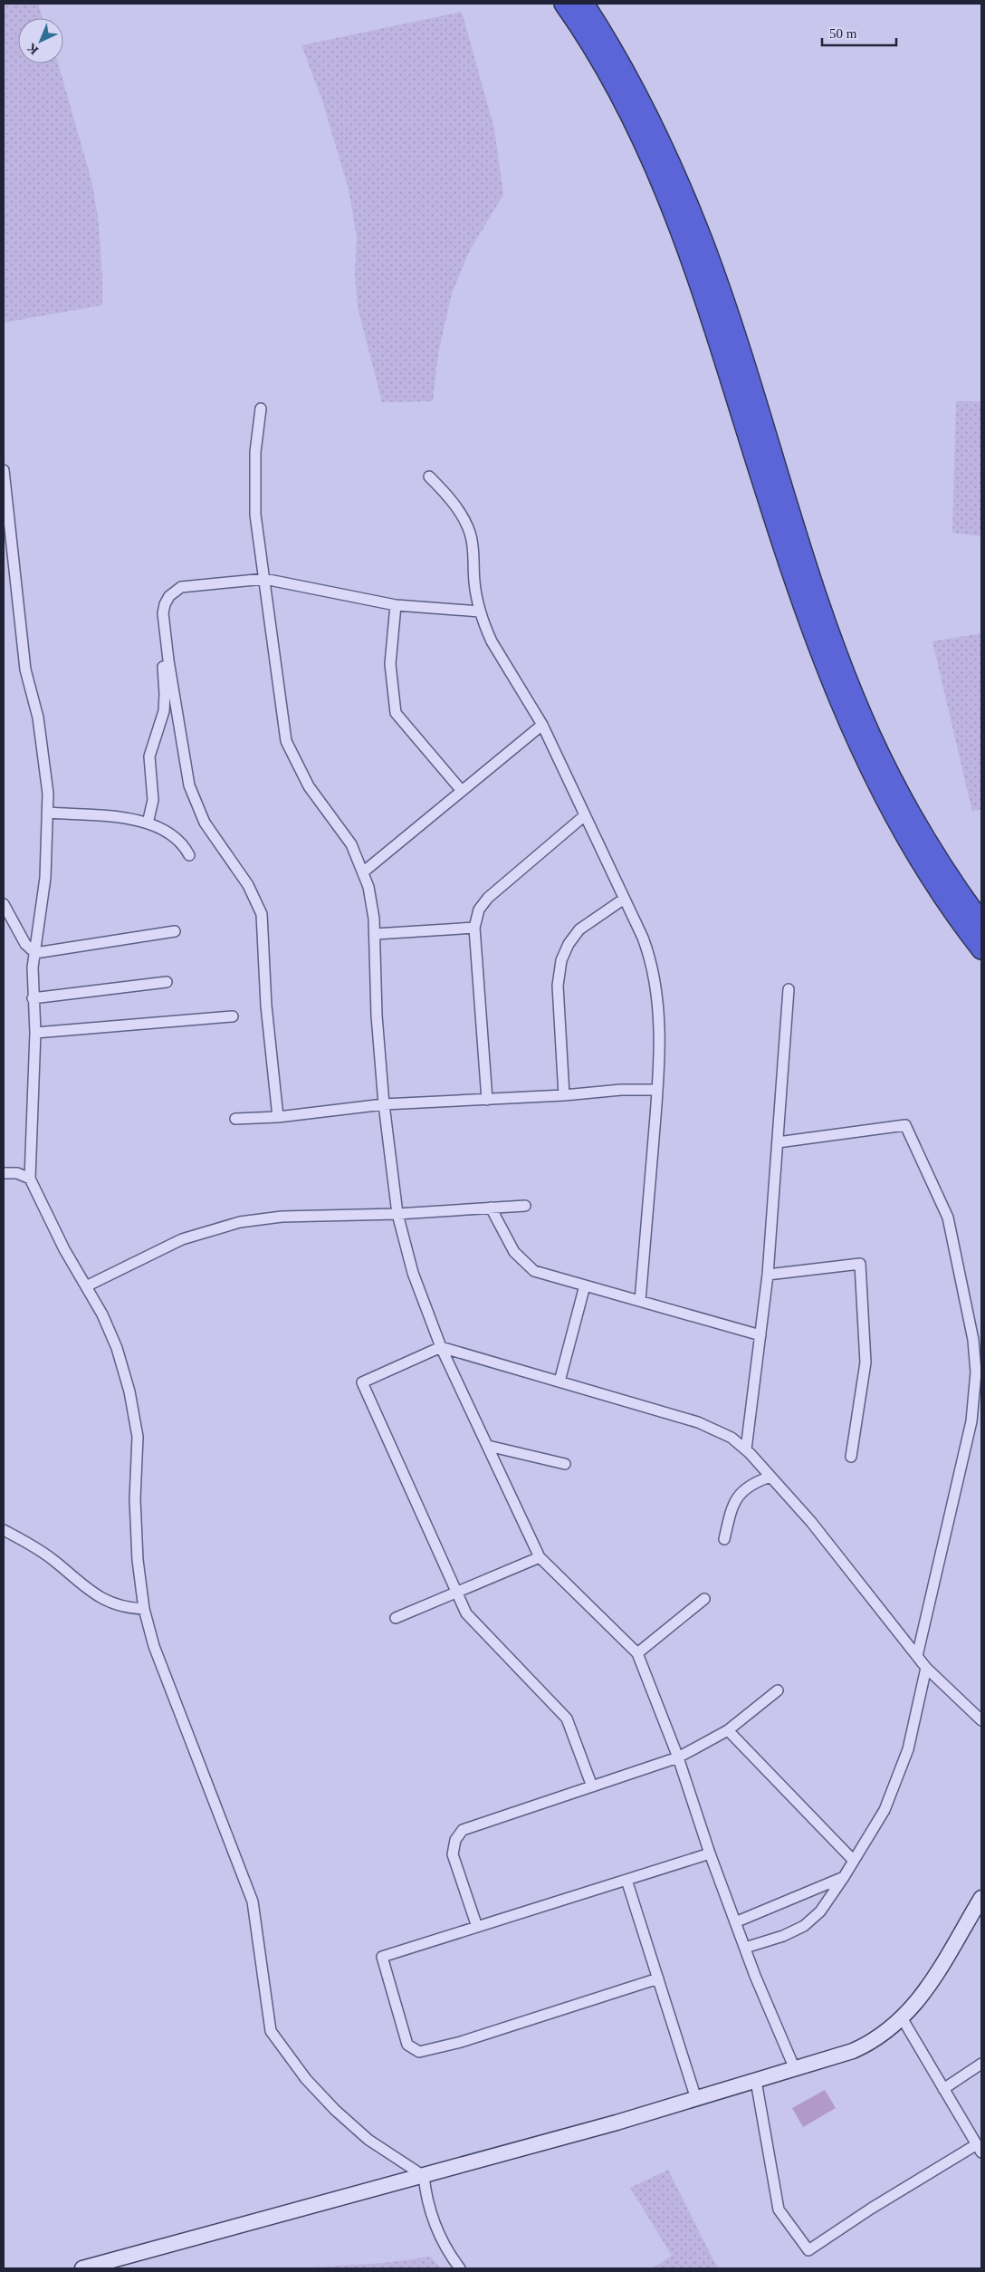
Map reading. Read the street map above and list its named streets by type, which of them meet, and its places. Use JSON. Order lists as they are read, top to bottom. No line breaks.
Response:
{"scale_bar":"50 m","north":"bottom left"}
